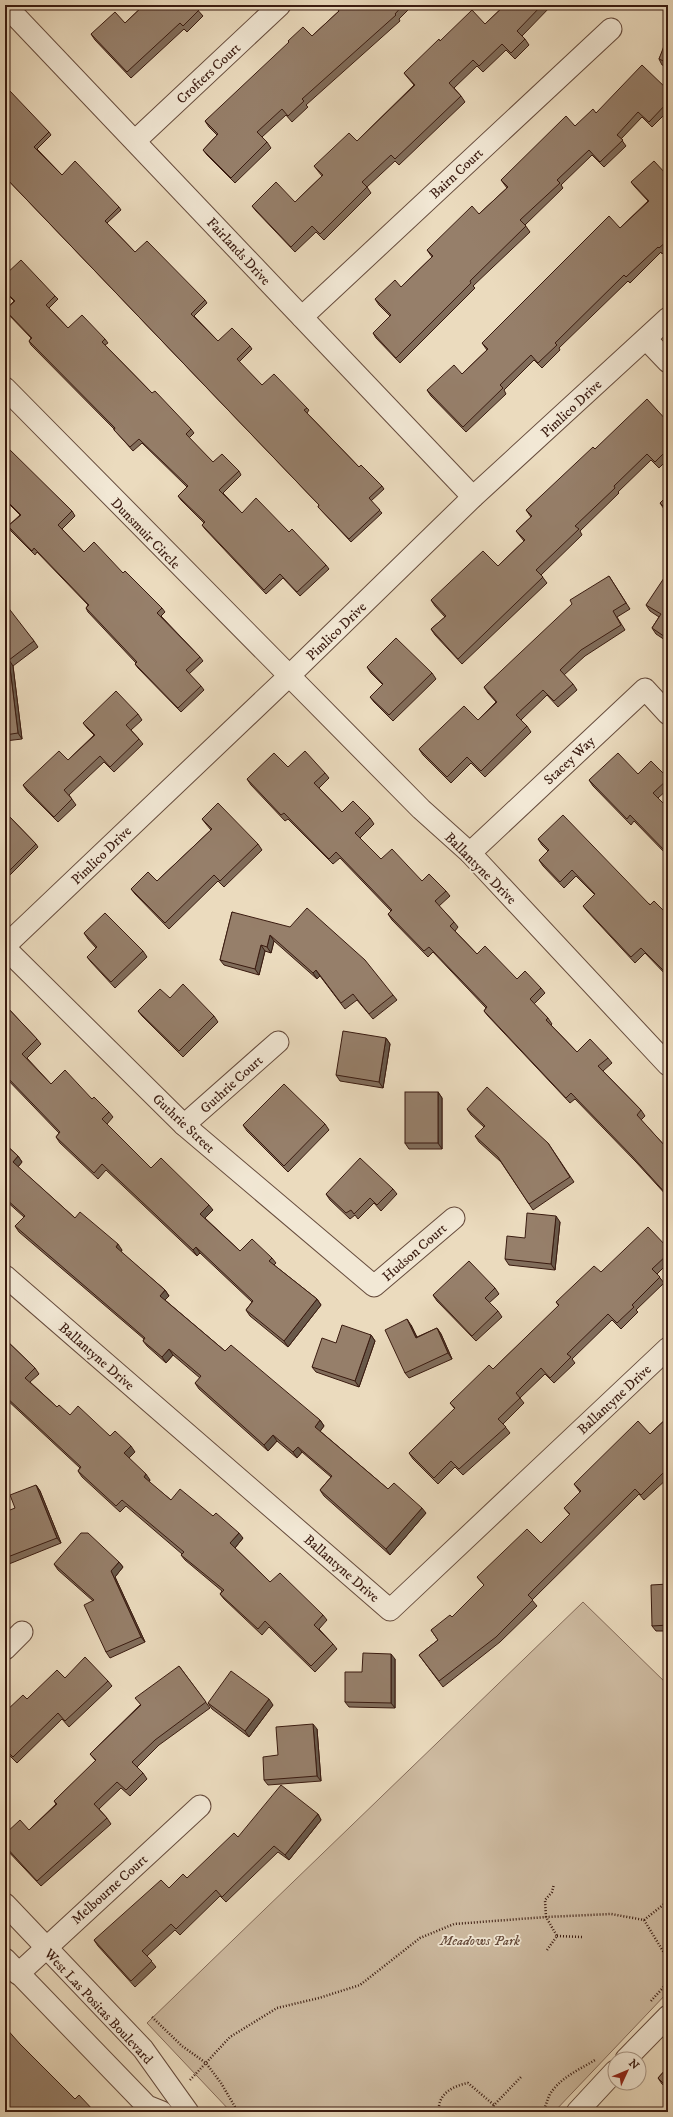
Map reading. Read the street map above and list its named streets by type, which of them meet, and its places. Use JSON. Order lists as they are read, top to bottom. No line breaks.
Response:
{"streets":{"street":["Crofters Court","Bairn Court","Fairlands Drive","Pimlico Drive","Dunsmuir Circle","Stacey Way","Ballantyne Drive","Guthrie Court","Guthrie Street","Hudson Court","Melbourne Court","West Las Positas Boulevard"]},"crossings":[["Crofters Court","Fairlands Drive"],["Bairn Court","Fairlands Drive"],["Fairlands Drive","Pimlico Drive"],["Pimlico Drive","Dunsmuir Circle"],["Pimlico Drive","Ballantyne Drive"],["Pimlico Drive","Guthrie Street"],["Dunsmuir Circle","Ballantyne Drive"],["Stacey Way","Ballantyne Drive"],["Guthrie Court","Guthrie Street"],["Guthrie Street","Hudson Court"],["Melbourne Court","West Las Positas Boulevard"]],"parks":["Meadows Park"],"north":"top right"}
